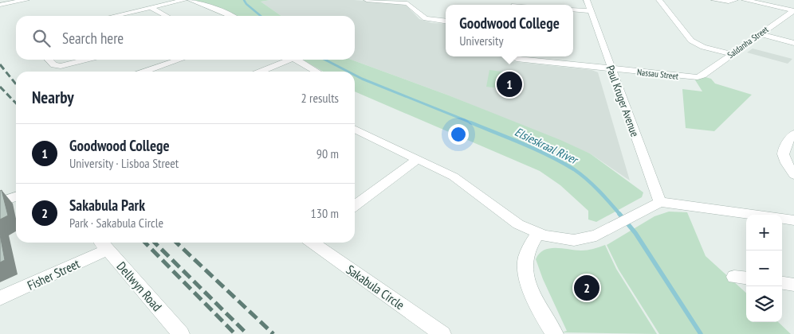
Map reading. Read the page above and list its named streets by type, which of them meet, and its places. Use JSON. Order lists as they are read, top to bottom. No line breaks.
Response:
{"streets":{"street":["Saldanha Street","Nassau Street","Paul Kruger Avenue","Fisher Street","Dellwyn Road","Sakabula Circle"]},"crossings":[["Saldanha Street","Nassau Street"],["Nassau Street","Paul Kruger Avenue"],["Fisher Street","Dellwyn Road"]],"water":["Elsieskraal River"],"page":{"popup":["Goodwood College","University"],"search":"Search here","pins":["1","2"],"heading":["Nearby","2 results"],"list":[{"mark":"1","name":"Goodwood College","note":"University · Lisboa Street","value":"90 m"},{"mark":"2","name":"Sakabula Park","note":"Park · Sakabula Circle","value":"130 m"}],"map_buttons":["+","−"]}}
